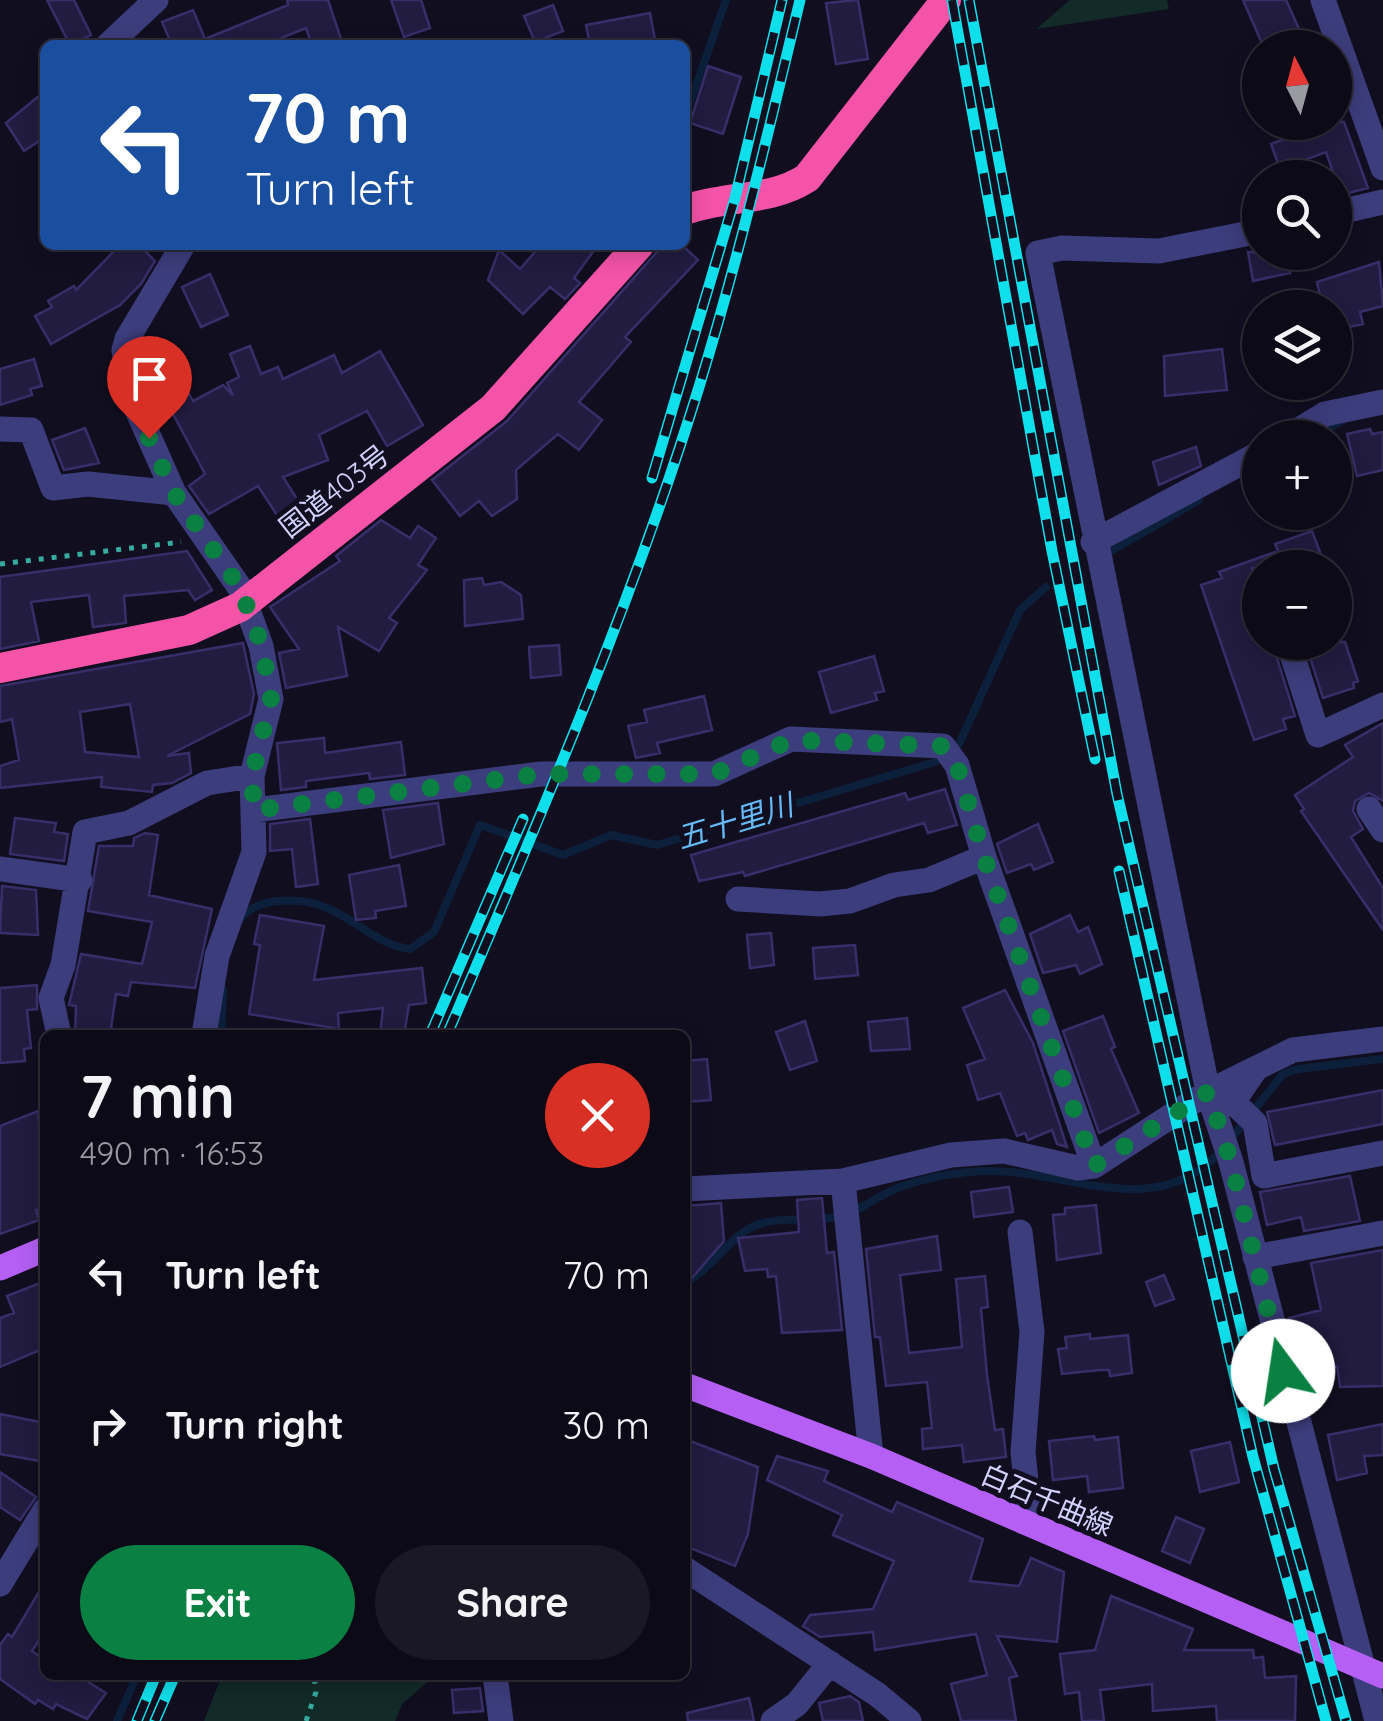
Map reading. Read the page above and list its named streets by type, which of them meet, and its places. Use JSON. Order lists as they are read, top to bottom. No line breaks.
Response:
{"streets":{"highway":["国道403号"],"main road":["白石千曲線"]},"water":["五十里川"],"north":"top","page":{"map_buttons":["+","−"],"turn":["70 m","Turn left"],"heading":["7 min","490 m · 16:53"],"list":[{"name":"Turn left","value":"70 m"},{"name":"Turn right","value":"30 m"}],"buttons":["Exit","Share"]}}
